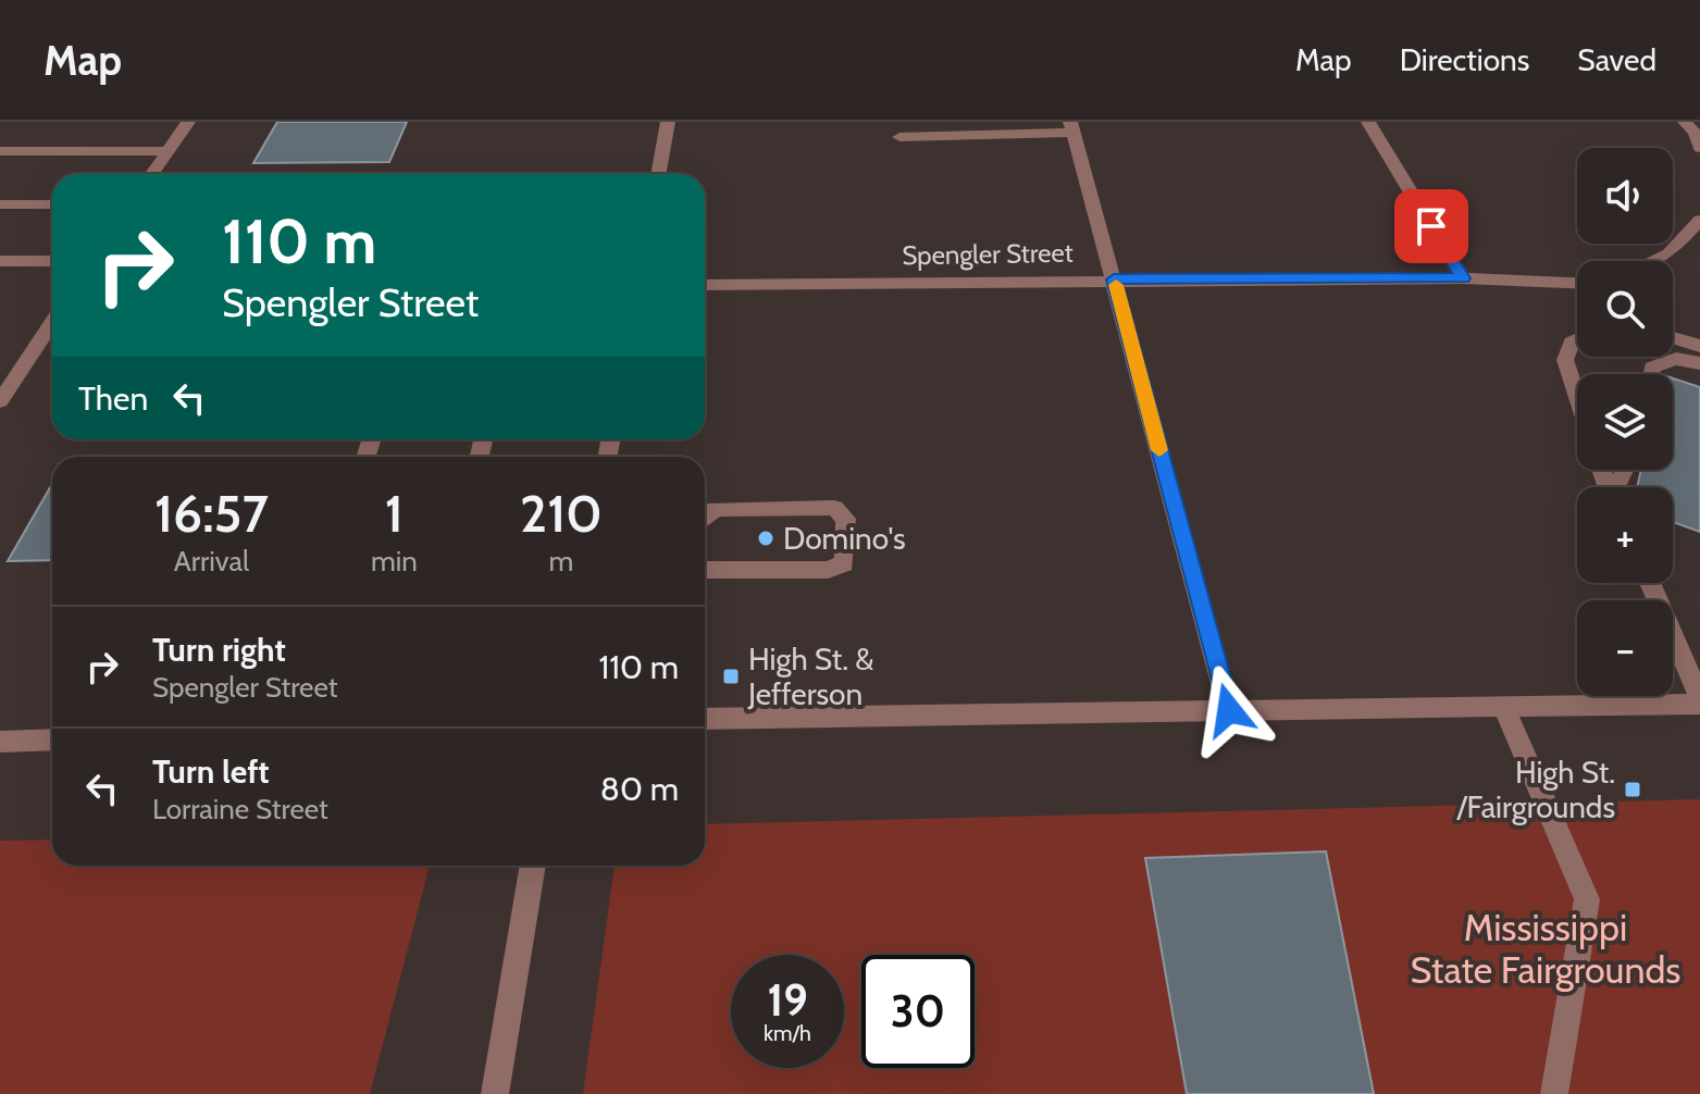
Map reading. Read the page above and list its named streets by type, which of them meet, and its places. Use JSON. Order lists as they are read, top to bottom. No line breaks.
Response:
{"streets":{"street":["Spengler Street"]},"parks":["Mississippi State Fairgrounds"],"places":{"other":["Domino's"],"transit":["High St. & Jefferson","High St. /Fairgrounds"]},"page":{"header":"Map","nav":["Map","Directions","Saved"],"map_buttons":["+","−"],"turn":["110 m","Spengler Street"],"then":"Then","eta":["16:57","Arrival","1","min","210","m"],"list":[{"name":"Turn right","note":"Spengler Street","value":"110 m"},{"name":"Turn left","note":"Lorraine Street","value":"80 m"}],"speed":"19 km/h","limit":"30"}}
